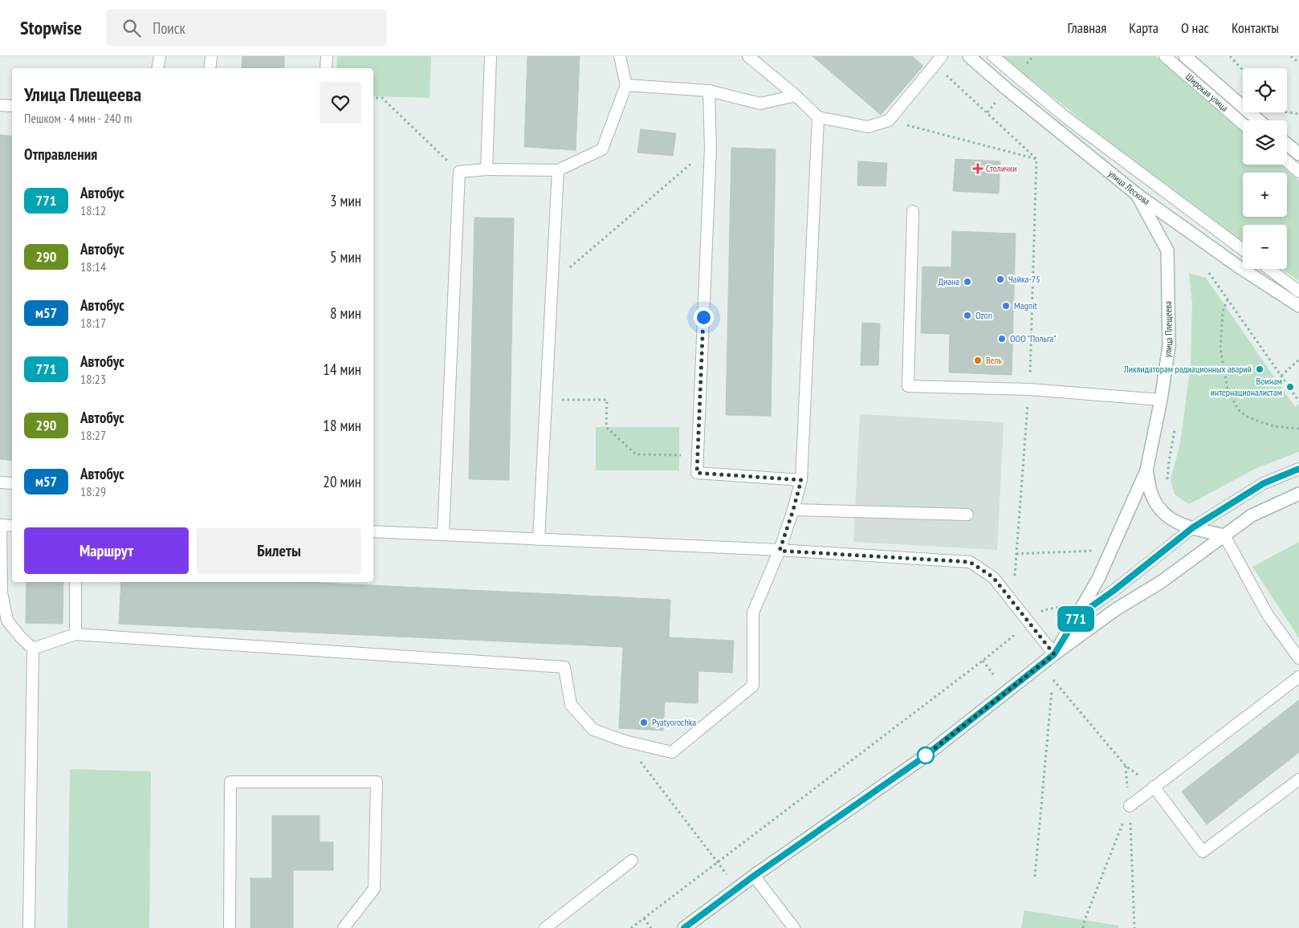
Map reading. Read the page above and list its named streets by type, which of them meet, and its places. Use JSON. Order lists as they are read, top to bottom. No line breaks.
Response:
{"streets":{"main road":["улица Лескова","улица Плещеева"],"lane":["Широкая улица"]},"crossings":[["улица Лескова","улица Плещеева"]],"places":{"health":["Столички"],"other":["Чайка-75","Диана","Magnit","Ozon","ООО \"Польга\"","Вель","Ликвидаторам радиационных аварий","Воинам интернационалистам","Pyatyorochka"]},"lines":["bus line 771"],"page":{"header":"Stopwise","search":"Поиск","nav":["Главная","Карта","О нас","Контакты"],"on_map":"771","map_buttons":["+","−"],"heading":[["Улица Плещеева","Пешком · 4 мин · 240 m"],"Отправления"],"list":[{"mark":"771","name":"Автобус","note":"18:12","value":"3 мин"},{"mark":"290","name":"Автобус","note":"18:14","value":"5 мин"},{"mark":"м57","name":"Автобус","note":"18:17","value":"8 мин"},{"mark":"771","name":"Автобус","note":"18:23","value":"14 мин"},{"mark":"290","name":"Автобус","note":"18:27","value":"18 мин"},{"mark":"м57","name":"Автобус","note":"18:29","value":"20 мин"}],"buttons":["Маршрут","Билеты"]}}
